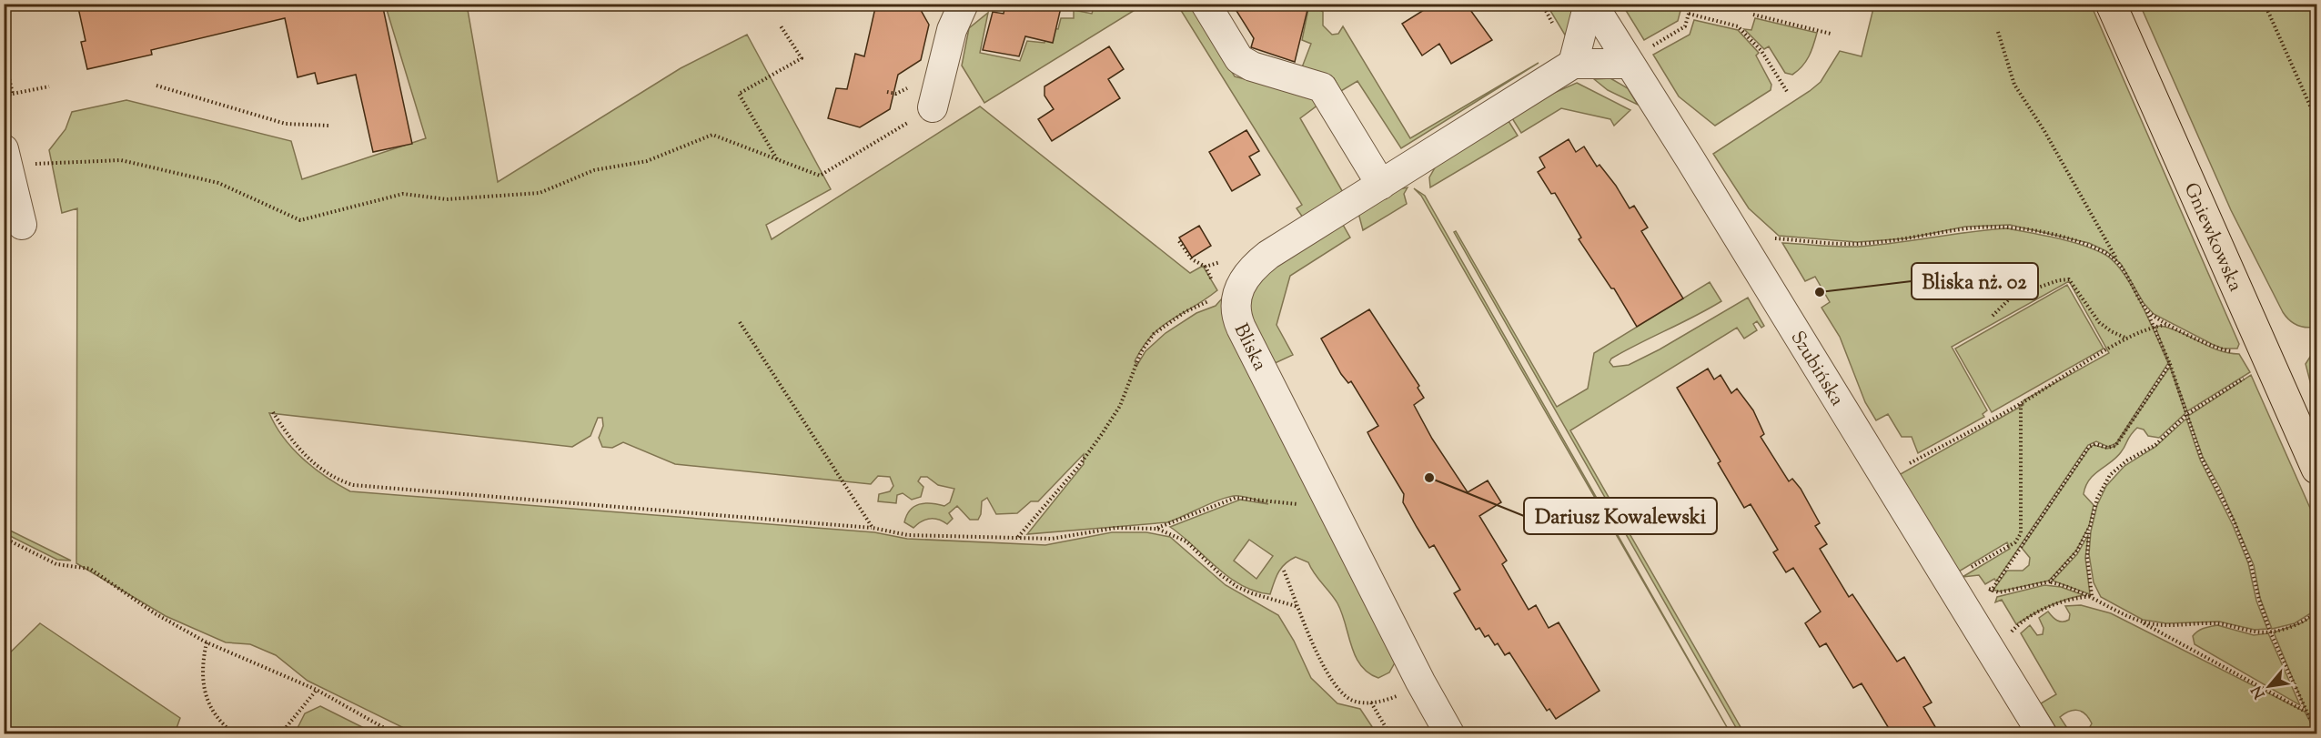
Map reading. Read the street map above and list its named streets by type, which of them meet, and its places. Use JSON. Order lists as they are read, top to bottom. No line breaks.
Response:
{"streets":{"main road":["Gniewkowska"],"street":["Bliska","Szubińska"]},"places":["Bliska nż. 02","Dariusz Kowalewski"],"north":"bottom left"}
